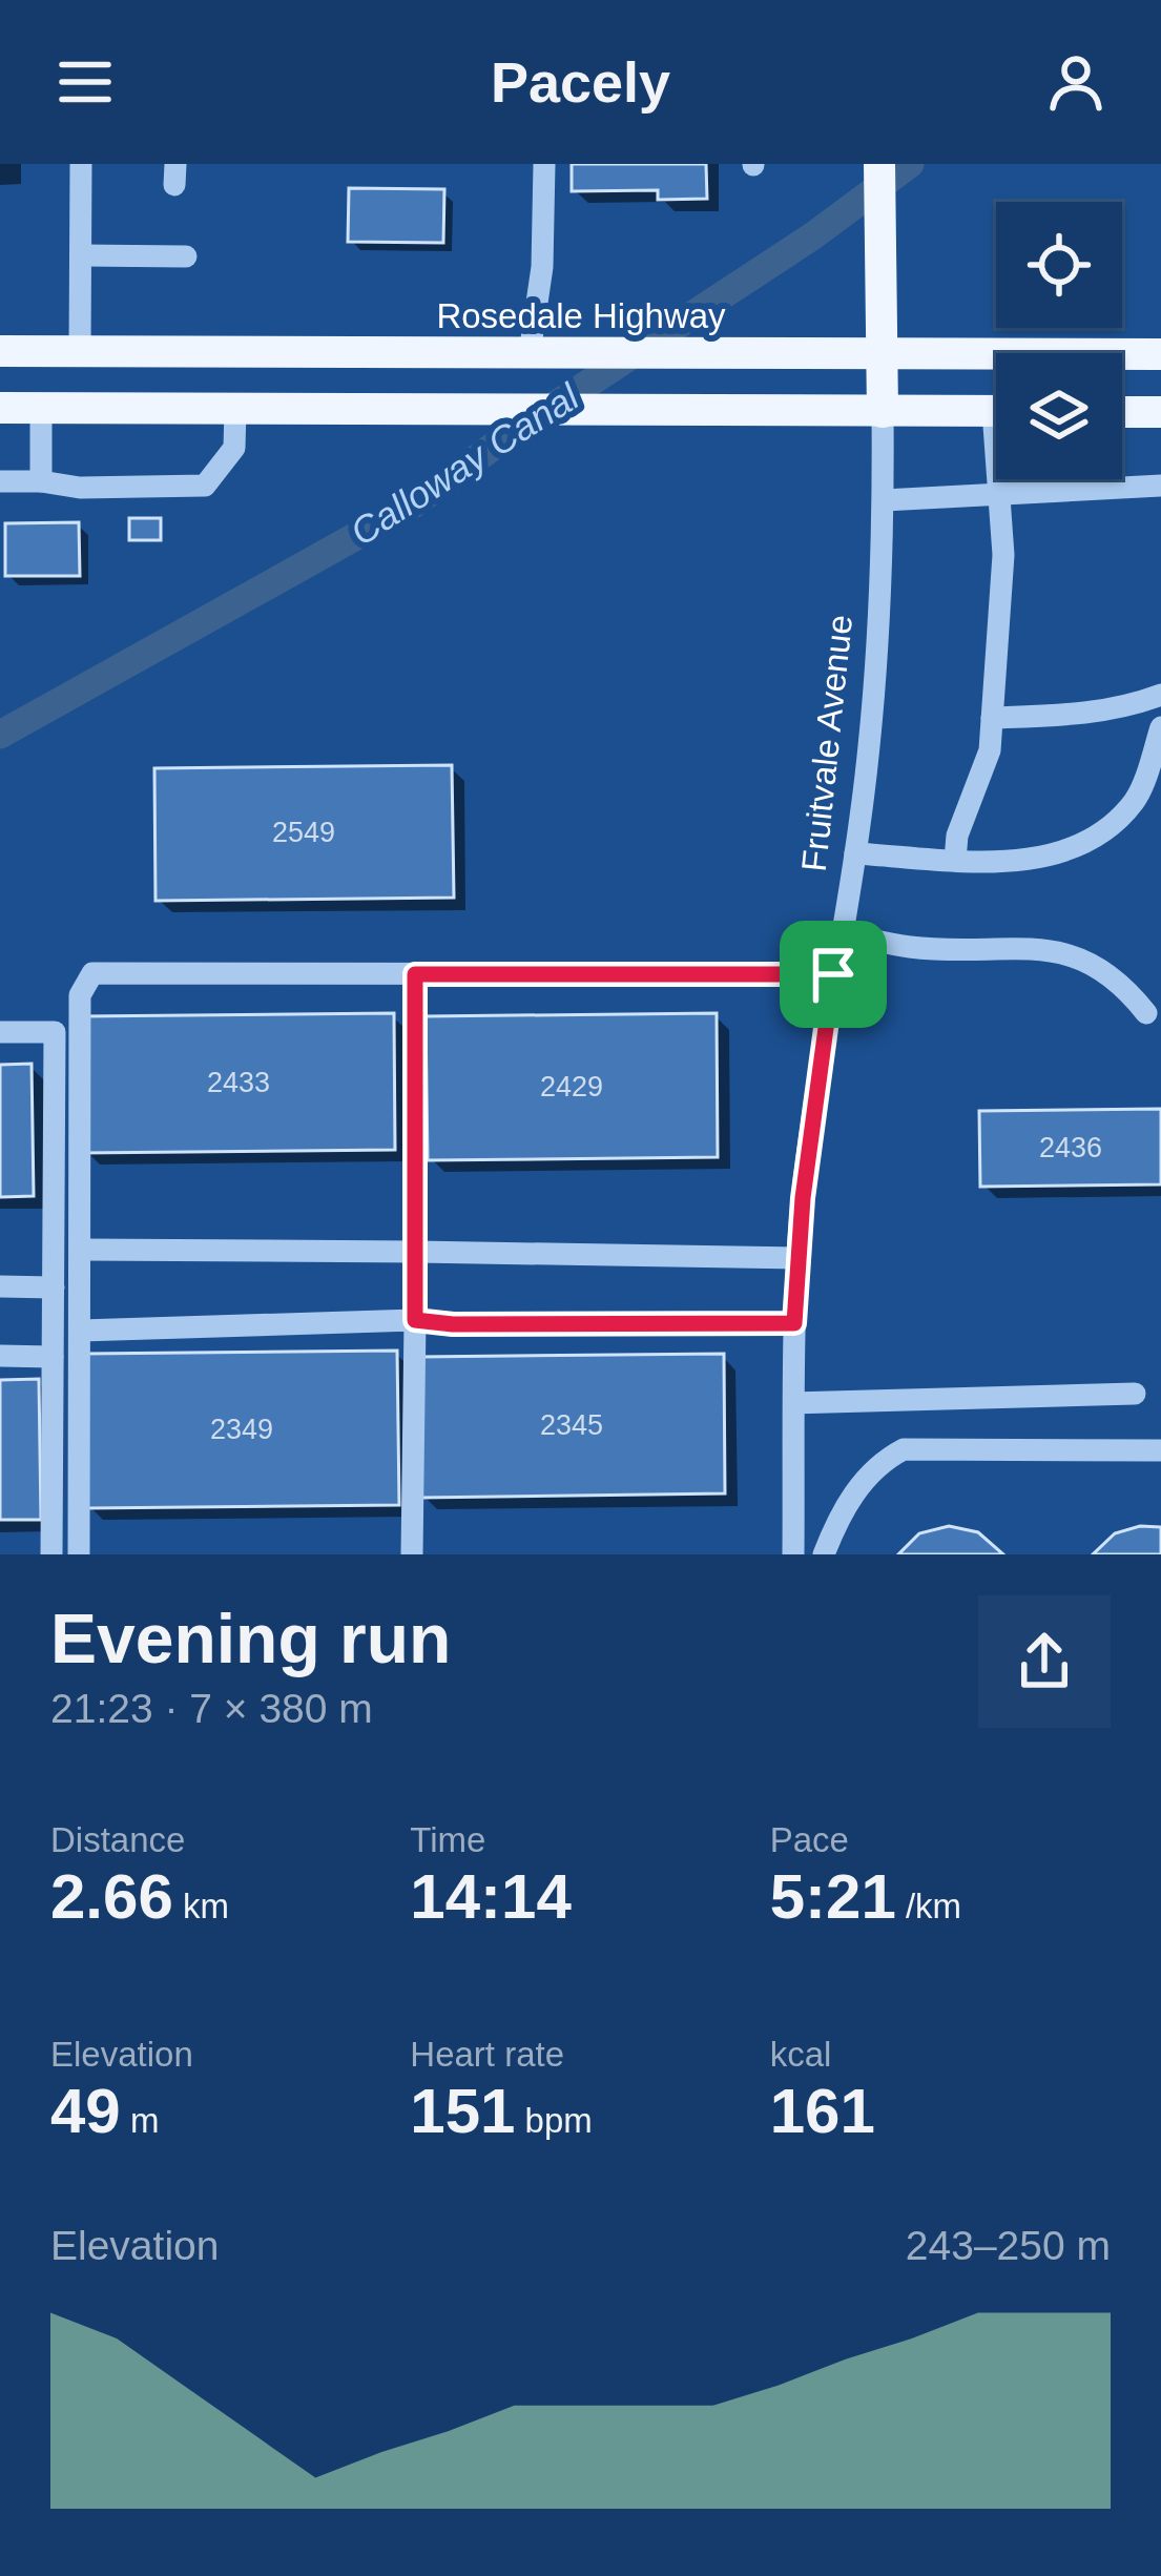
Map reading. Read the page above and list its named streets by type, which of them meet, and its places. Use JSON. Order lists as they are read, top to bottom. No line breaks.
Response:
{"streets":{"main road":["Rosedale Highway","Fruitvale Avenue"]},"crossings":[["Rosedale Highway","Fruitvale Avenue"]],"water":["Calloway Canal"],"house_numbers":["2549","2433","2429","2436","2345","2349"],"page":{"header":"Pacely","heading":["Evening run","21:23 · 7 × 380 m"],"stats":[["Distance","2.66 km"],["Time","14:14"],["Pace","5:21 /km"],["Elevation","49 m"],["Heart rate","151 bpm"],["kcal","161"]],"chart":["Elevation","243–250 m"]}}
